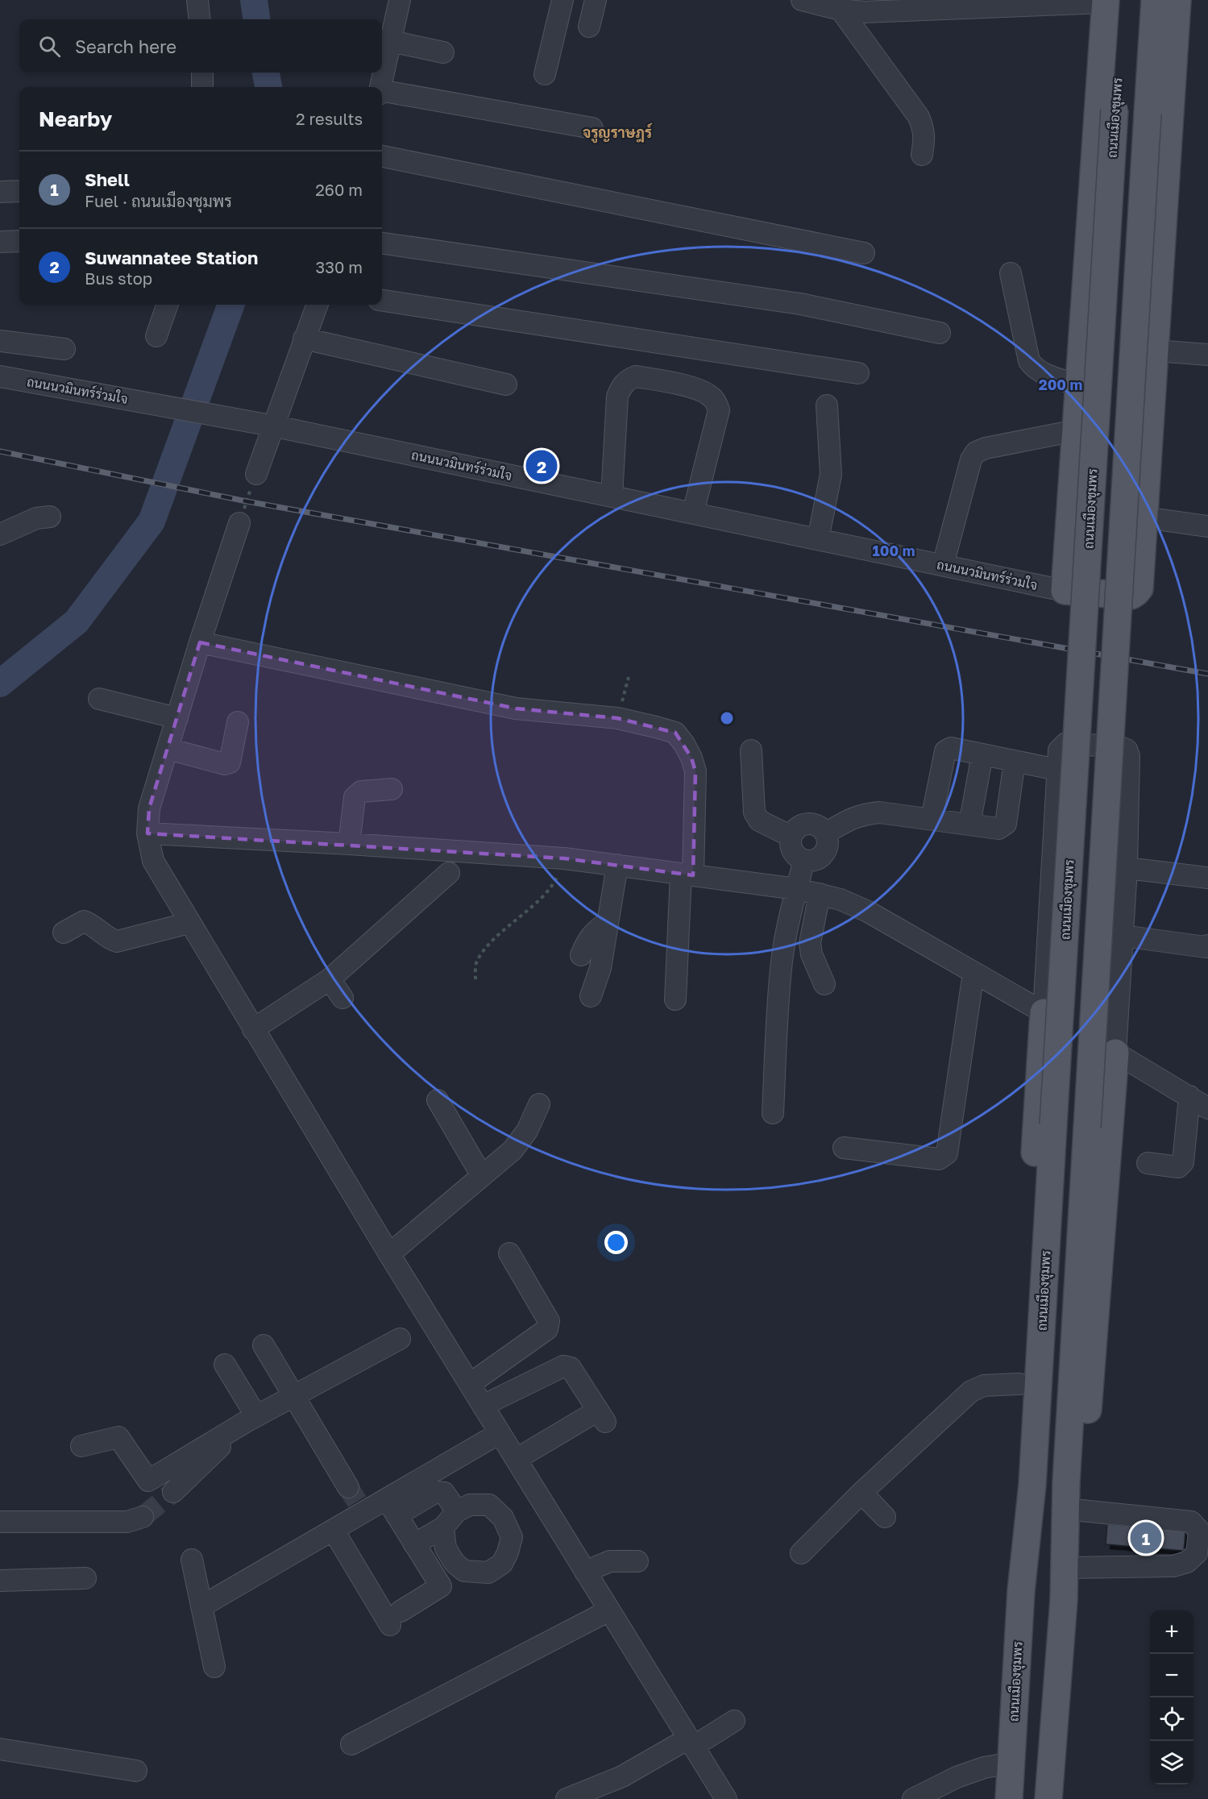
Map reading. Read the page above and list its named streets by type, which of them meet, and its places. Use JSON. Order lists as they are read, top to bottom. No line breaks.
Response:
{"streets":{"main road":["ถนนเมืองชุมพร"],"street":["ถนนนวมินทร์ร่วมใจ"]},"districts":["จรูญราษฎร์"],"page":{"search":"Search here","heading":["Nearby","2 results"],"list":[{"mark":"1","name":"Shell","note":"Fuel · ถนนเมืองชุมพร","value":"260 m"},{"mark":"2","name":"Suwannatee Station","note":"Bus stop","value":"330 m"}],"pins":["2","1"],"map_buttons":["+","−"]},"rings":["200 m","100 m"]}
